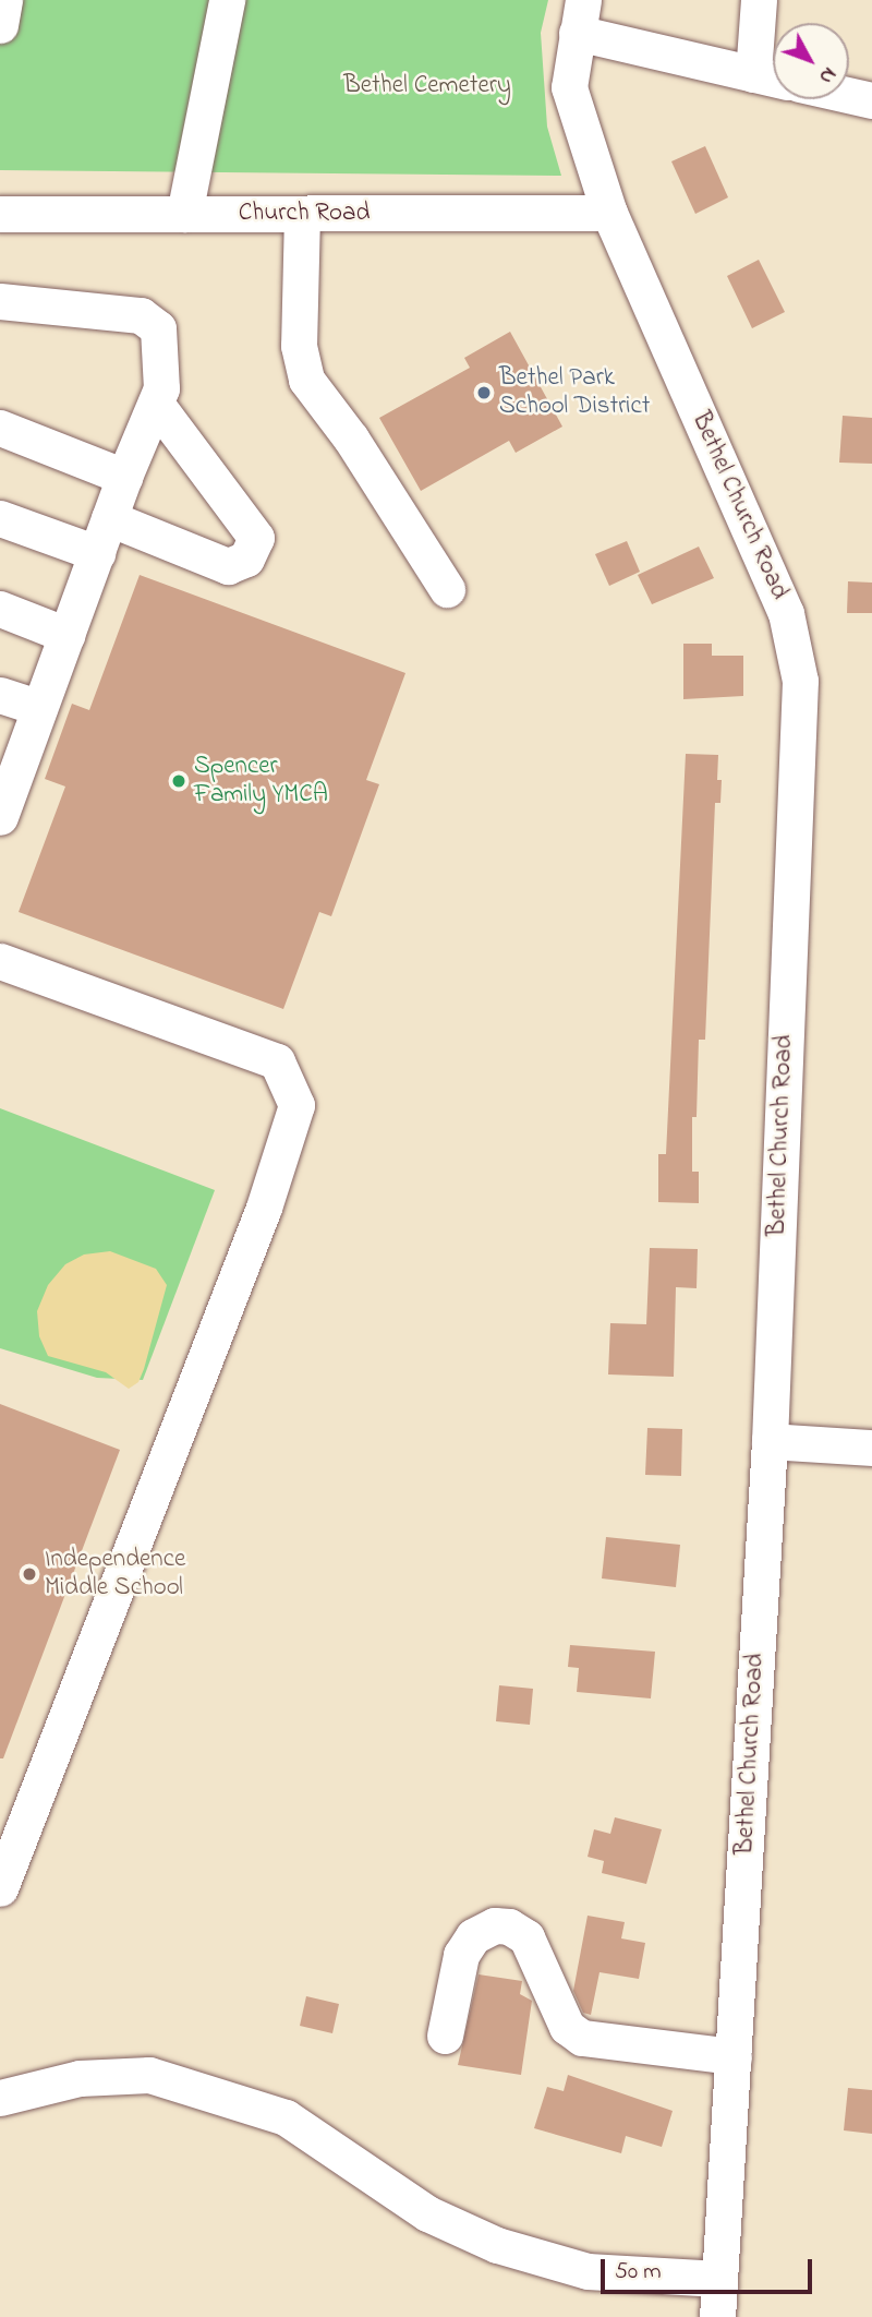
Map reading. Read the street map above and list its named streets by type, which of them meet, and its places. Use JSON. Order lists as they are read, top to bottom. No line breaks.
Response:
{"streets":{"street":["Church Road","Bethel Church Road"]},"crossings":[["Church Road","Bethel Church Road"]],"parks":["Bethel Cemetery"],"places":["Bethel Park School District","Spencer Family YMCA","Independence Middle School"],"scale_bar":"50 m","north":"bottom right"}
